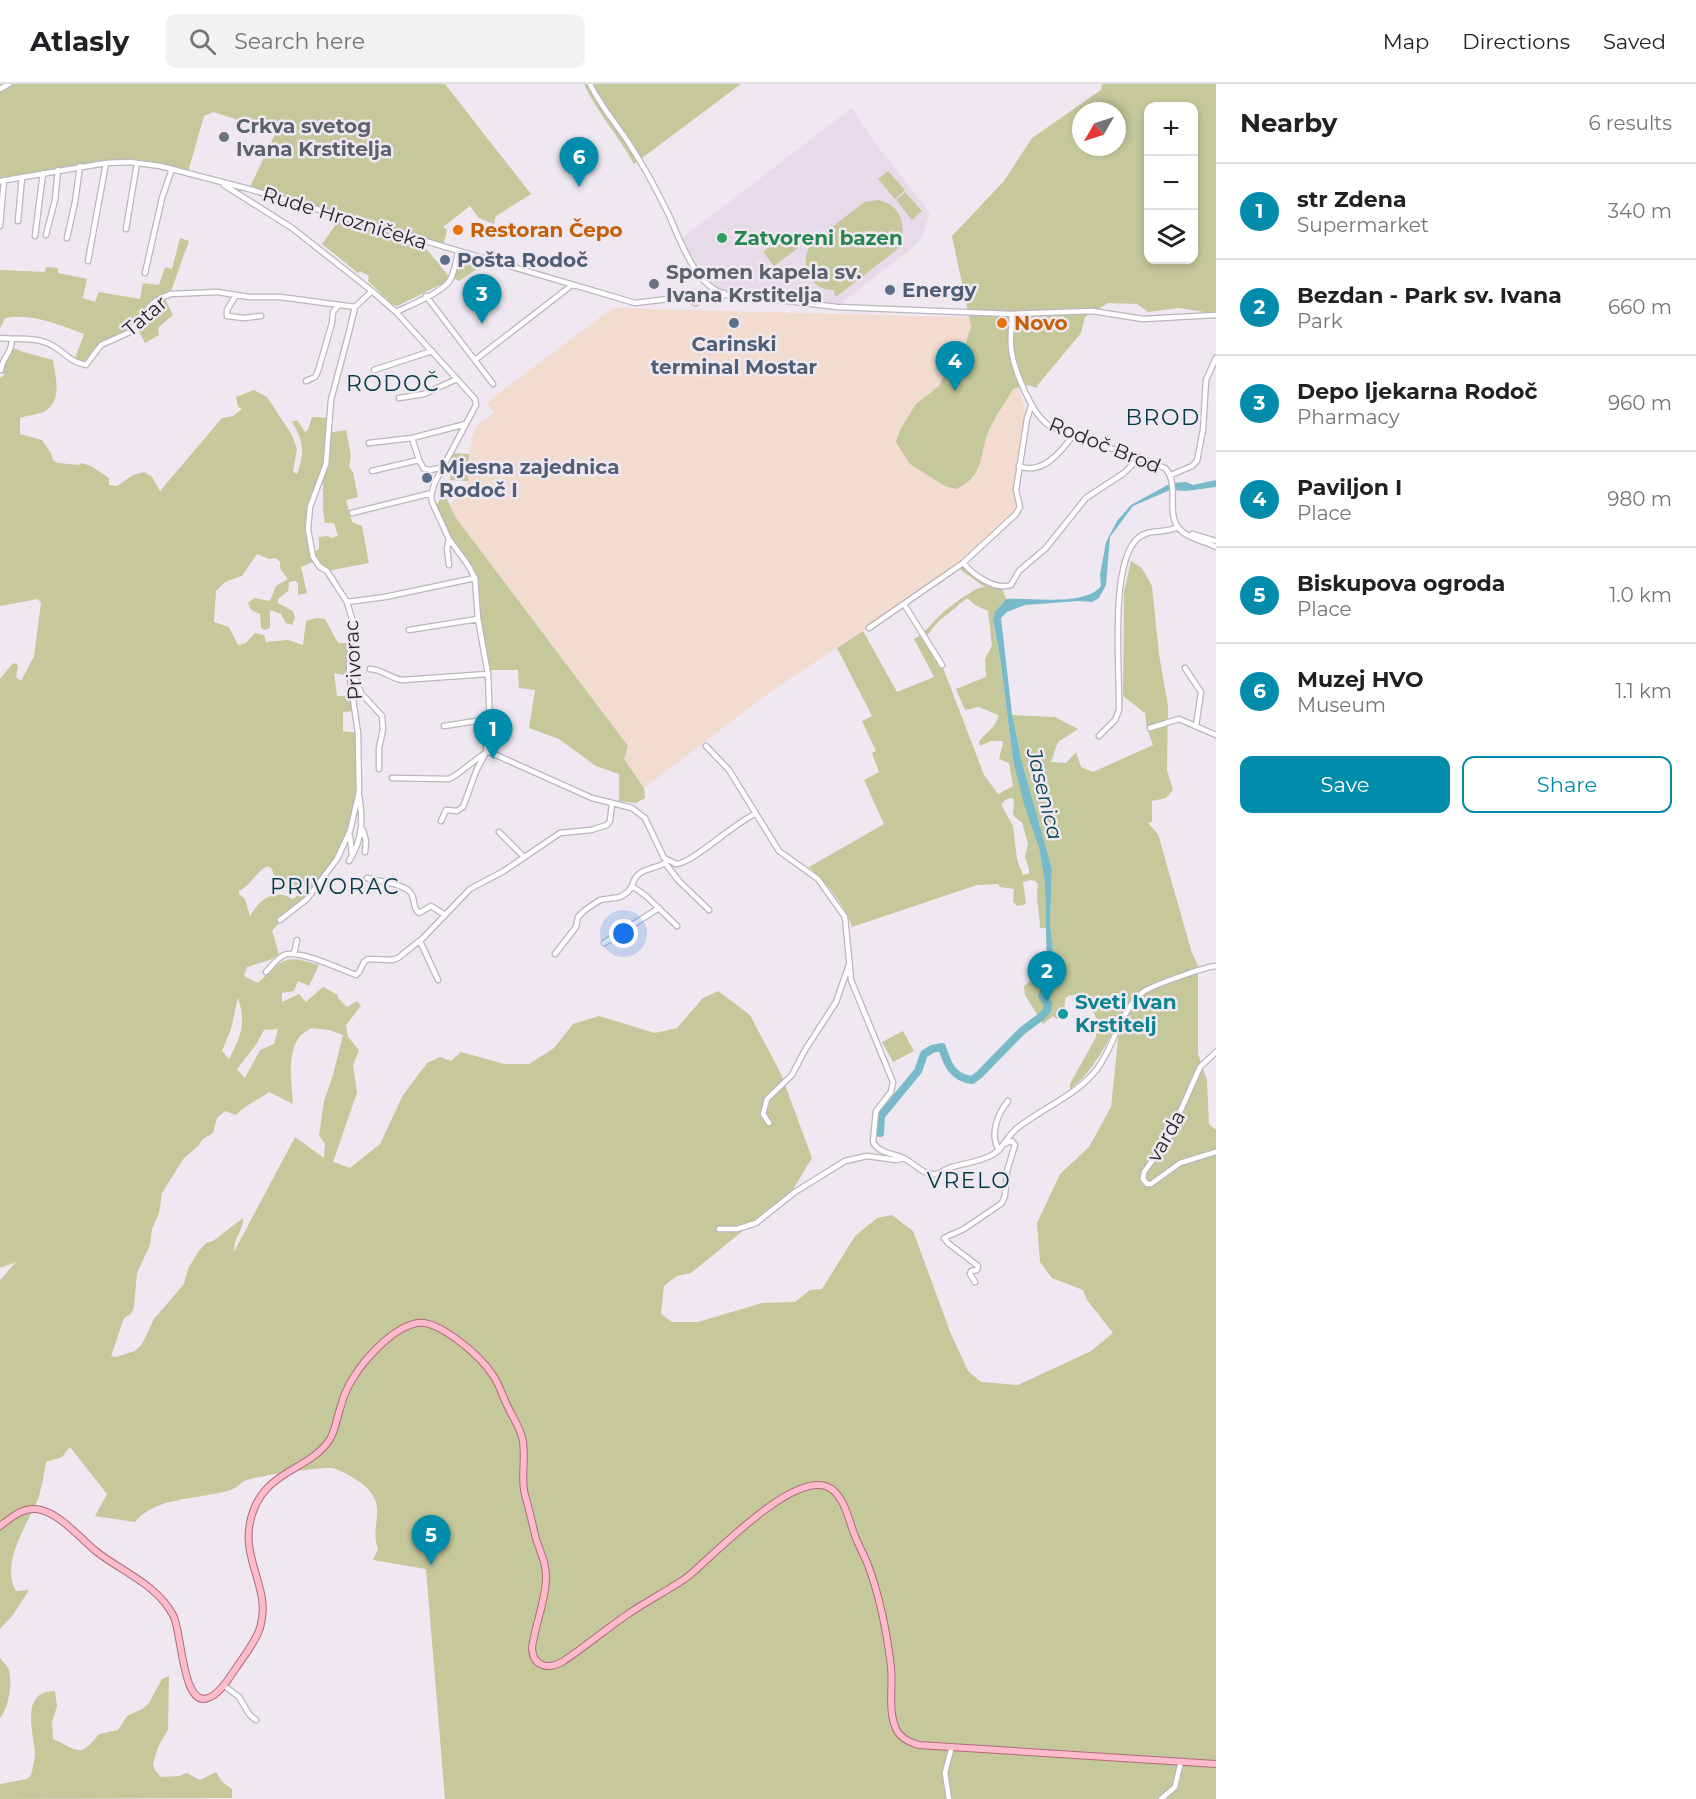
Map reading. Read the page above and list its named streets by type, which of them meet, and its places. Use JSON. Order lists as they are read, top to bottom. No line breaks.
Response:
{"streets":{"street":["Rude Hrozničeka","Tatar","Rodoč Brod","Privorac","varda"]},"crossings":[["Tatar","Privorac"]],"districts":["RODOČ","BROD","PRIVORAC","VRELO"],"water":["Jasenica"],"places":["Crkva svetog Ivana Krstitelja","Restoran Čepo","Zatvoreni bazen","Pošta Rodoč","Spomen kapela sv. Ivana Krstitelja","Energy","Carinski terminal Mostar","Novo","Mjesna zajednica Rodoč I","Sveti Ivan Krstitelj"],"north":"bottom left","page":{"header":"Atlasly","search":"Search here","nav":["Map","Directions","Saved"],"heading":["Nearby","6 results"],"map_buttons":["+","−"],"pins":["6","3","4","1","2","5"],"list":[{"mark":"1","name":"str Zdena","note":"Supermarket","value":"340 m"},{"mark":"2","name":"Bezdan - Park sv. Ivana","note":"Park","value":"660 m"},{"mark":"3","name":"Depo ljekarna Rodoč","note":"Pharmacy","value":"960 m"},{"mark":"4","name":"Paviljon I","note":"Place","value":"980 m"},{"mark":"5","name":"Biskupova ogroda","note":"Place","value":"1.0 km"},{"mark":"6","name":"Muzej HVO","note":"Museum","value":"1.1 km"}],"buttons":["Save","Share"]}}
